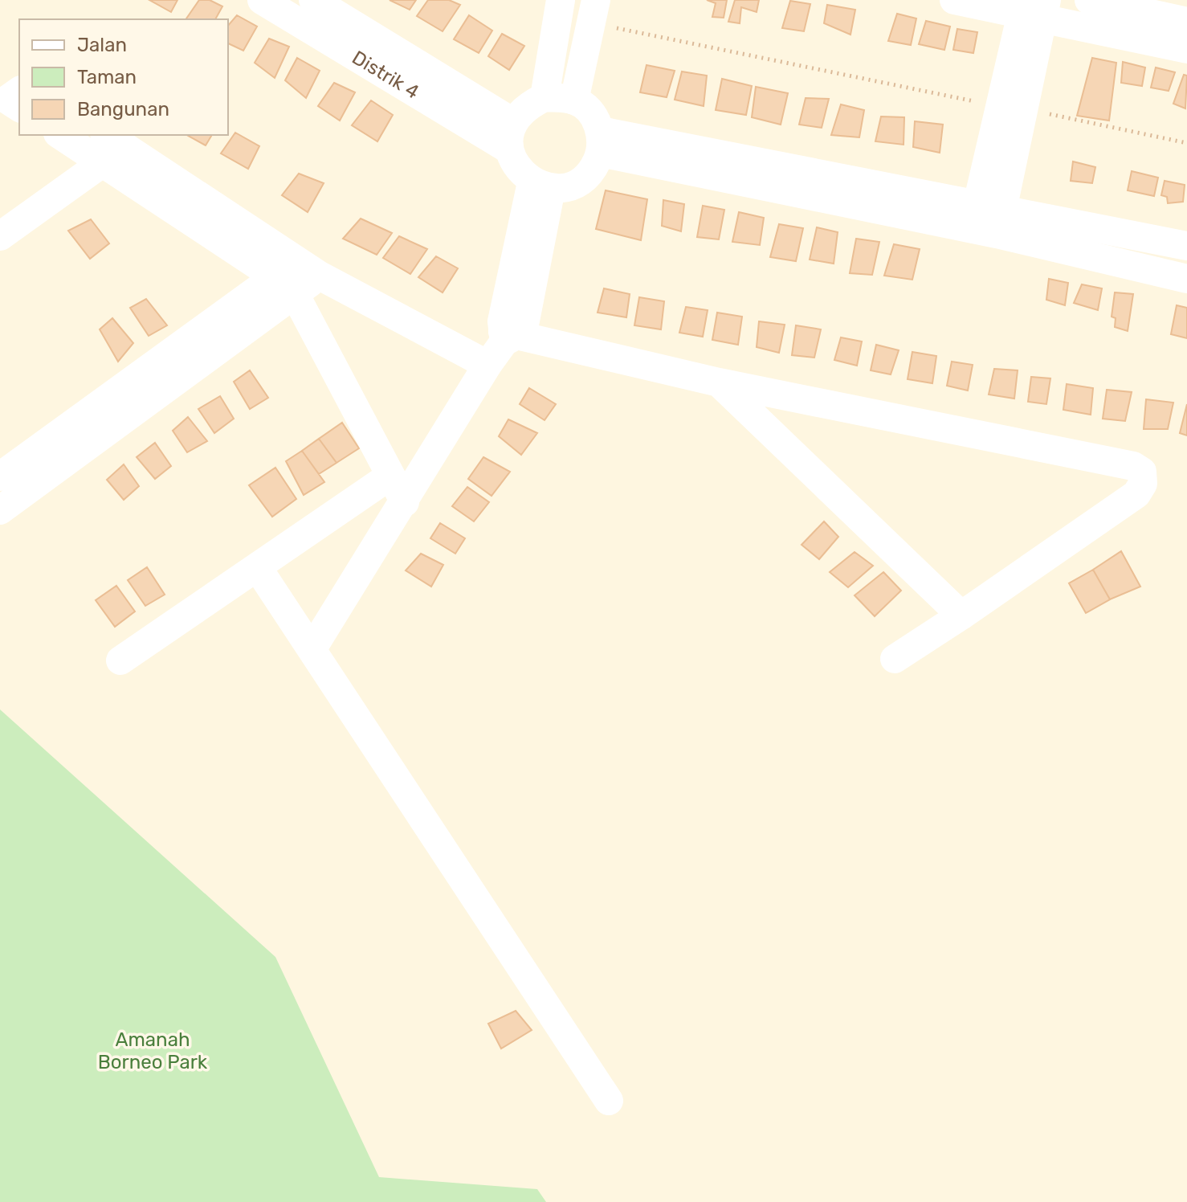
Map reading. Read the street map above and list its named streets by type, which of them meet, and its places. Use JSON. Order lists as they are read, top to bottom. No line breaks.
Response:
{"streets":{"street":["Distrik 4"]},"parks":["Amanah Borneo Park"],"legend":["Jalan","Taman","Bangunan"]}
